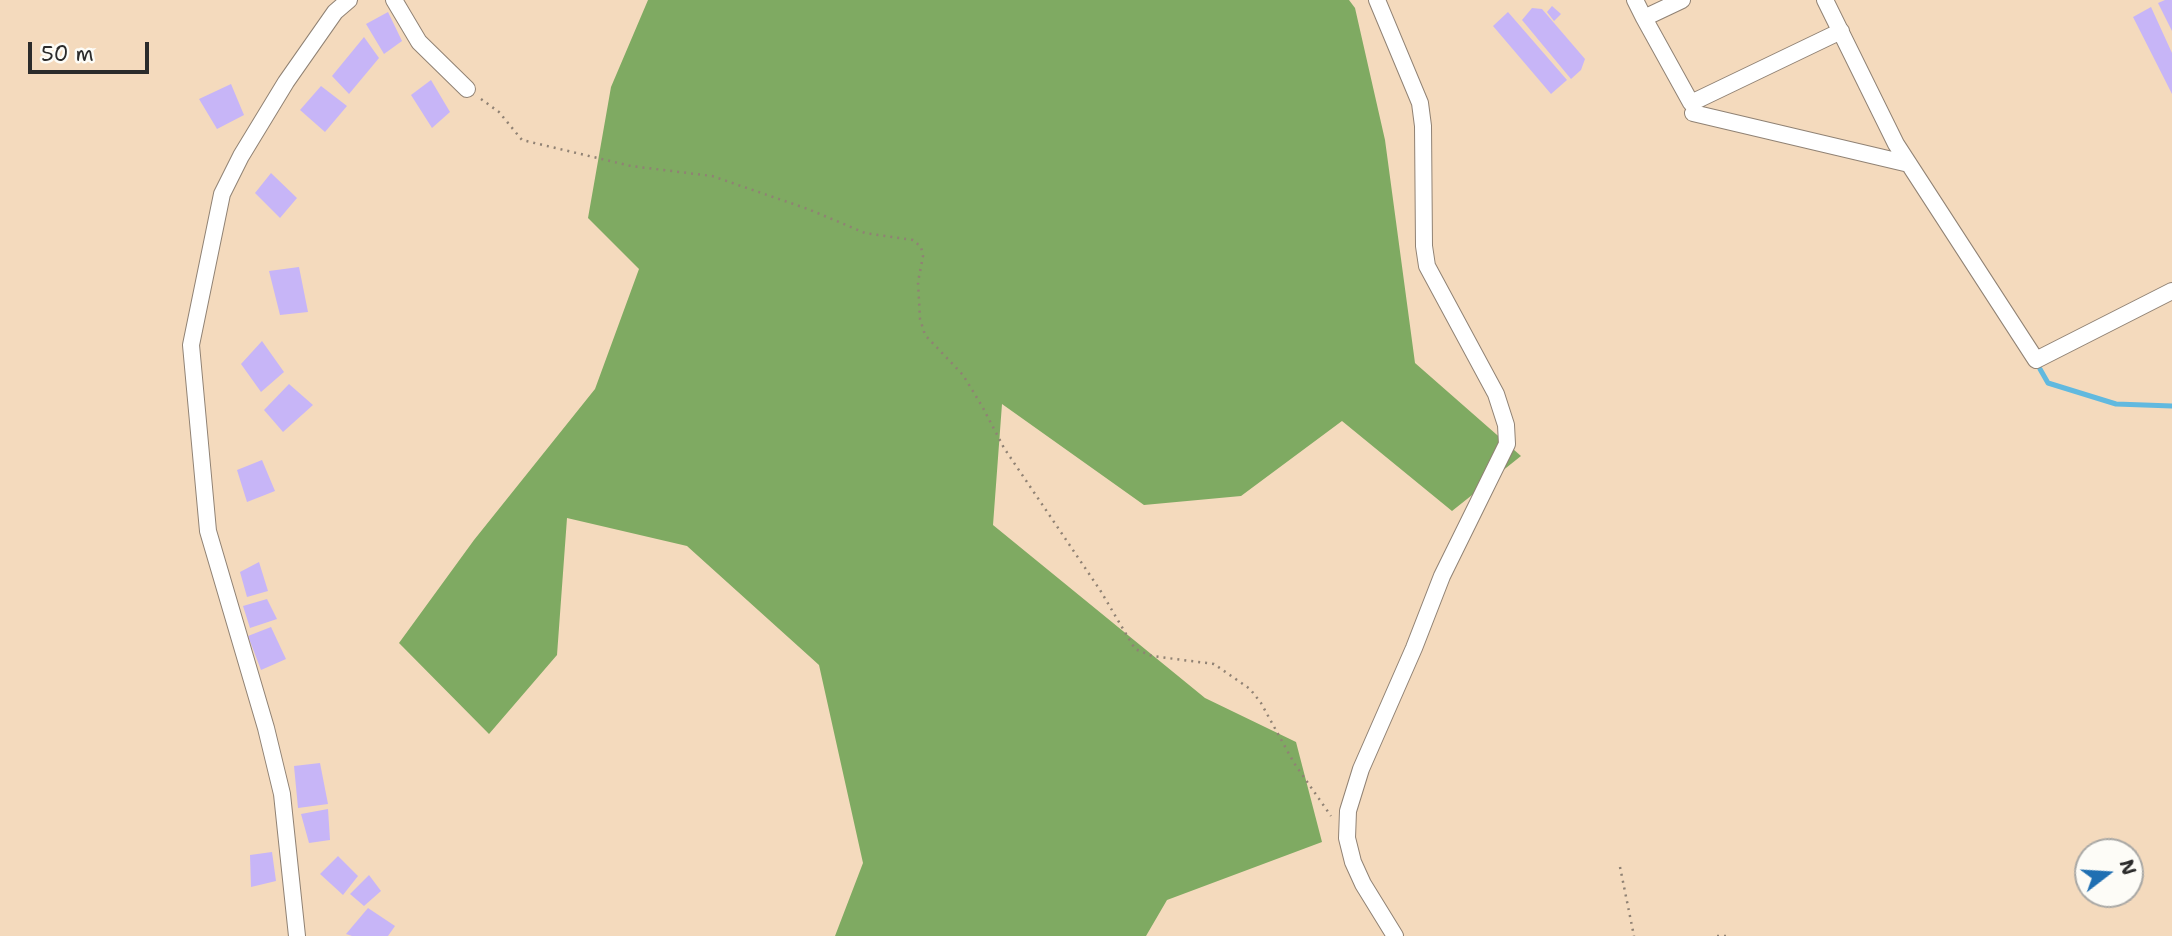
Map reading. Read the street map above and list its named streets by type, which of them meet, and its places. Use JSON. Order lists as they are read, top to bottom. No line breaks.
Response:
{"scale_bar":"50 m","north":"right"}
